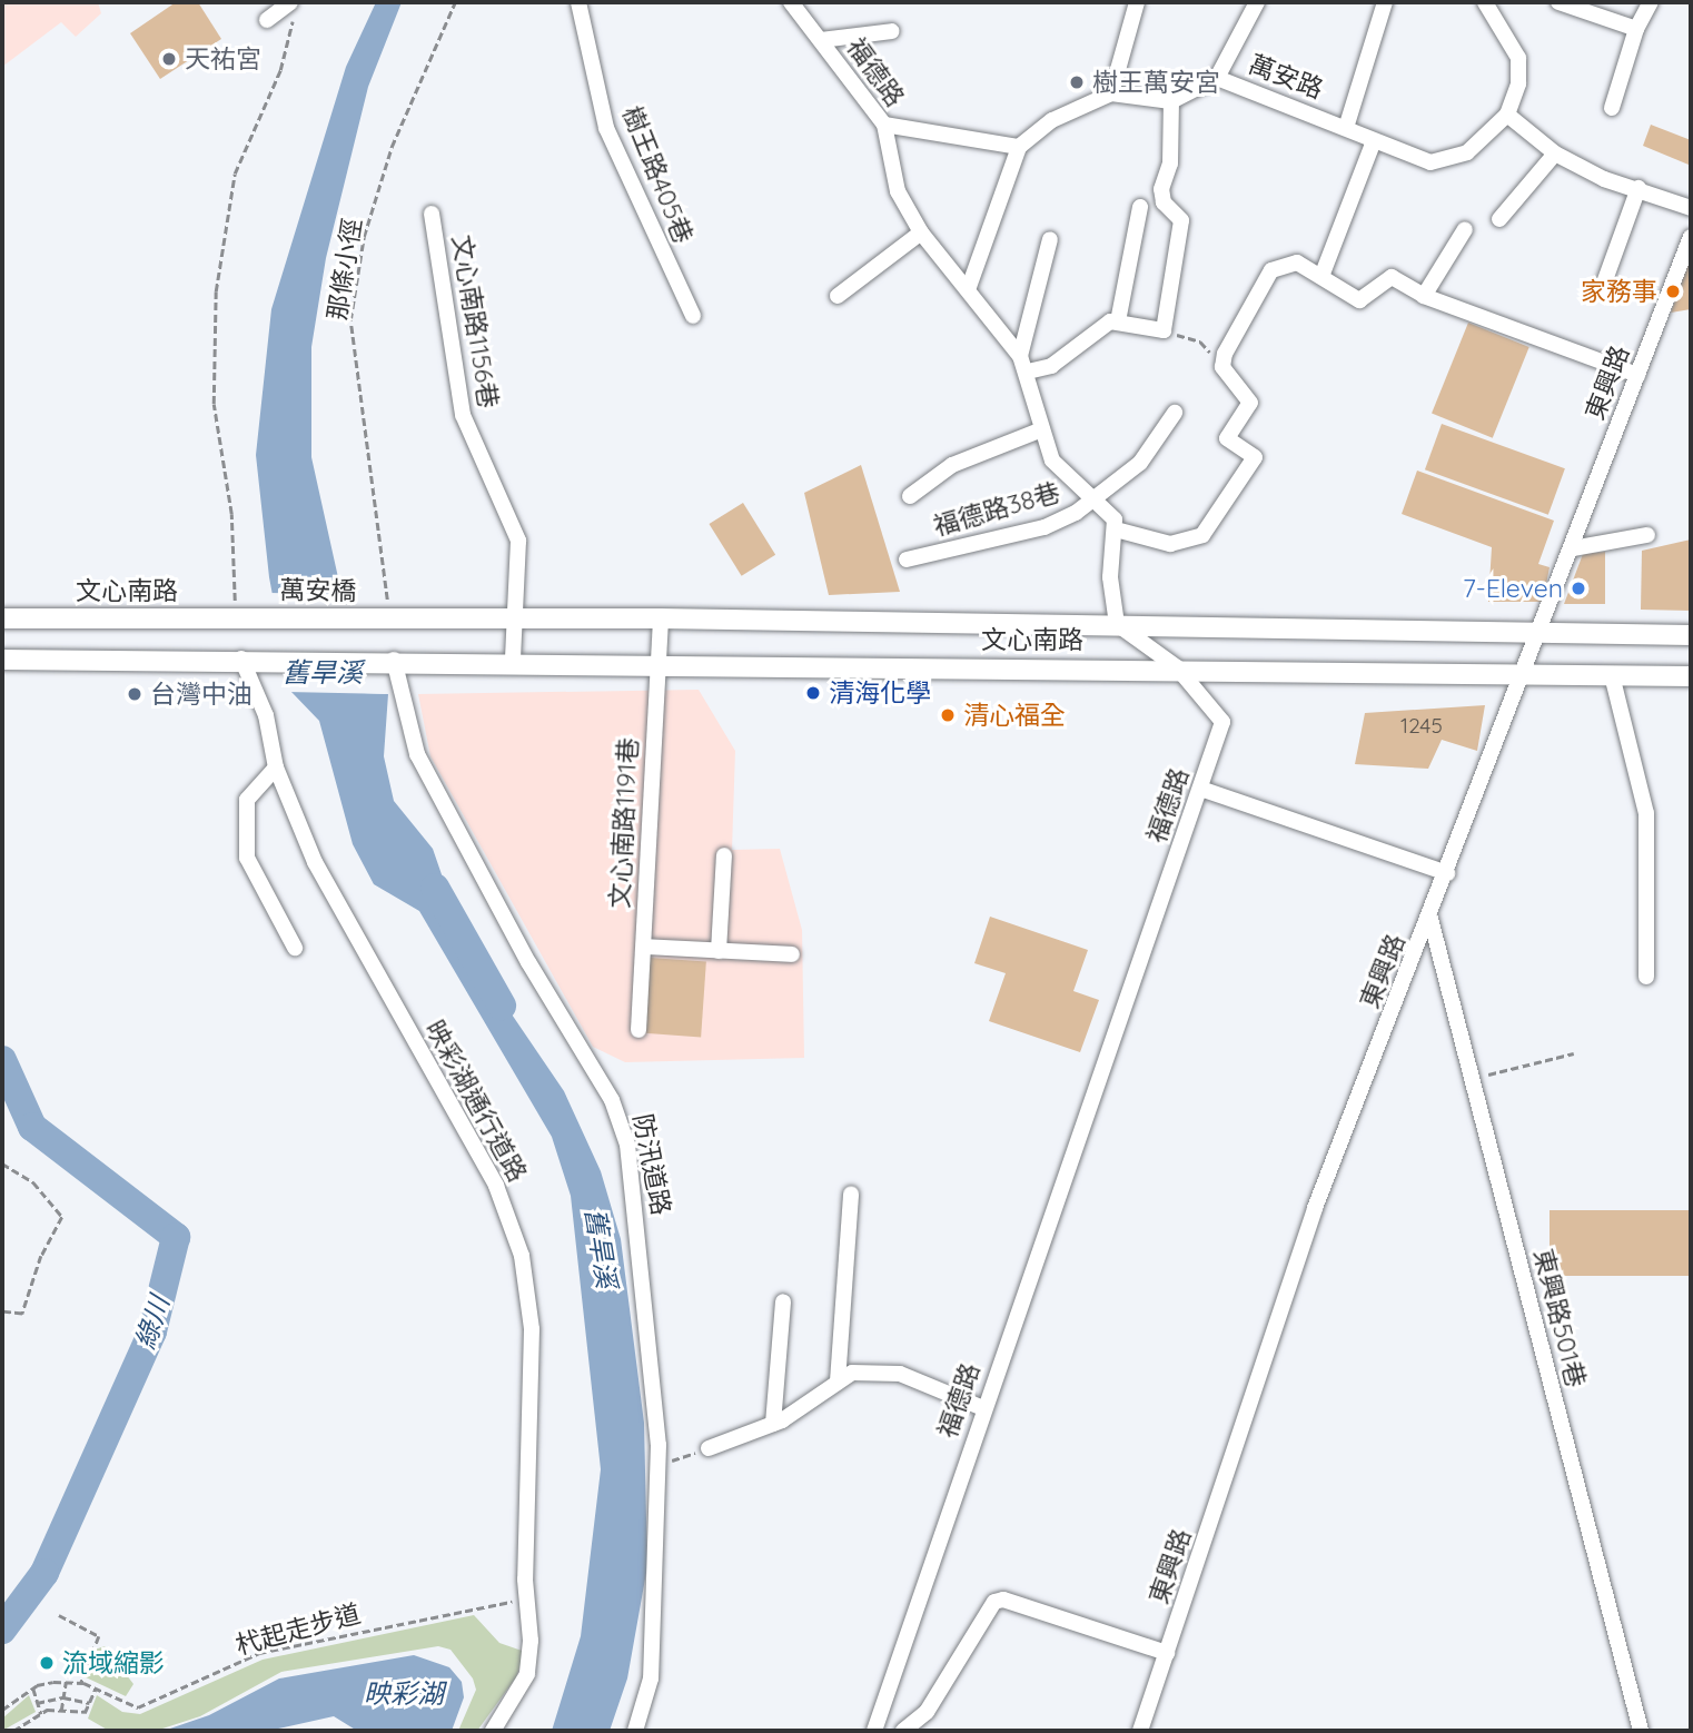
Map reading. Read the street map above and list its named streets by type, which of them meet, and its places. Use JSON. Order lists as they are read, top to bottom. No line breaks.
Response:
{"streets":{"main road":["文心南路","萬安橋"],"street":["福德路","萬安路","樹王路405巷","文心南路1156巷","東興路","福德路38巷","文心南路1191巷","映彩湖通行道路","防汛道路","東興路501巷"],"path":["那條小徑","杙起走步道"]},"crossings":[["福德路","福德路38巷"],["福德路","文心南路"],["那條小徑","文心南路"],["那條小徑","萬安橋"],["文心南路1156巷","文心南路"],["東興路","文心南路"],["東興路","東興路501巷"],["文心南路","萬安橋"],["文心南路","文心南路1191巷"],["文心南路","映彩湖通行道路"],["文心南路","防汛道路"],["映彩湖通行道路","杙起走步道"]],"water":["舊旱溪","綠川","映彩湖"],"places":["天祐宮","樹王萬安宮","家務事","7-Eleven","清海化學","台灣中油","清心福全","流域縮影"],"house_numbers":["1245"]}
